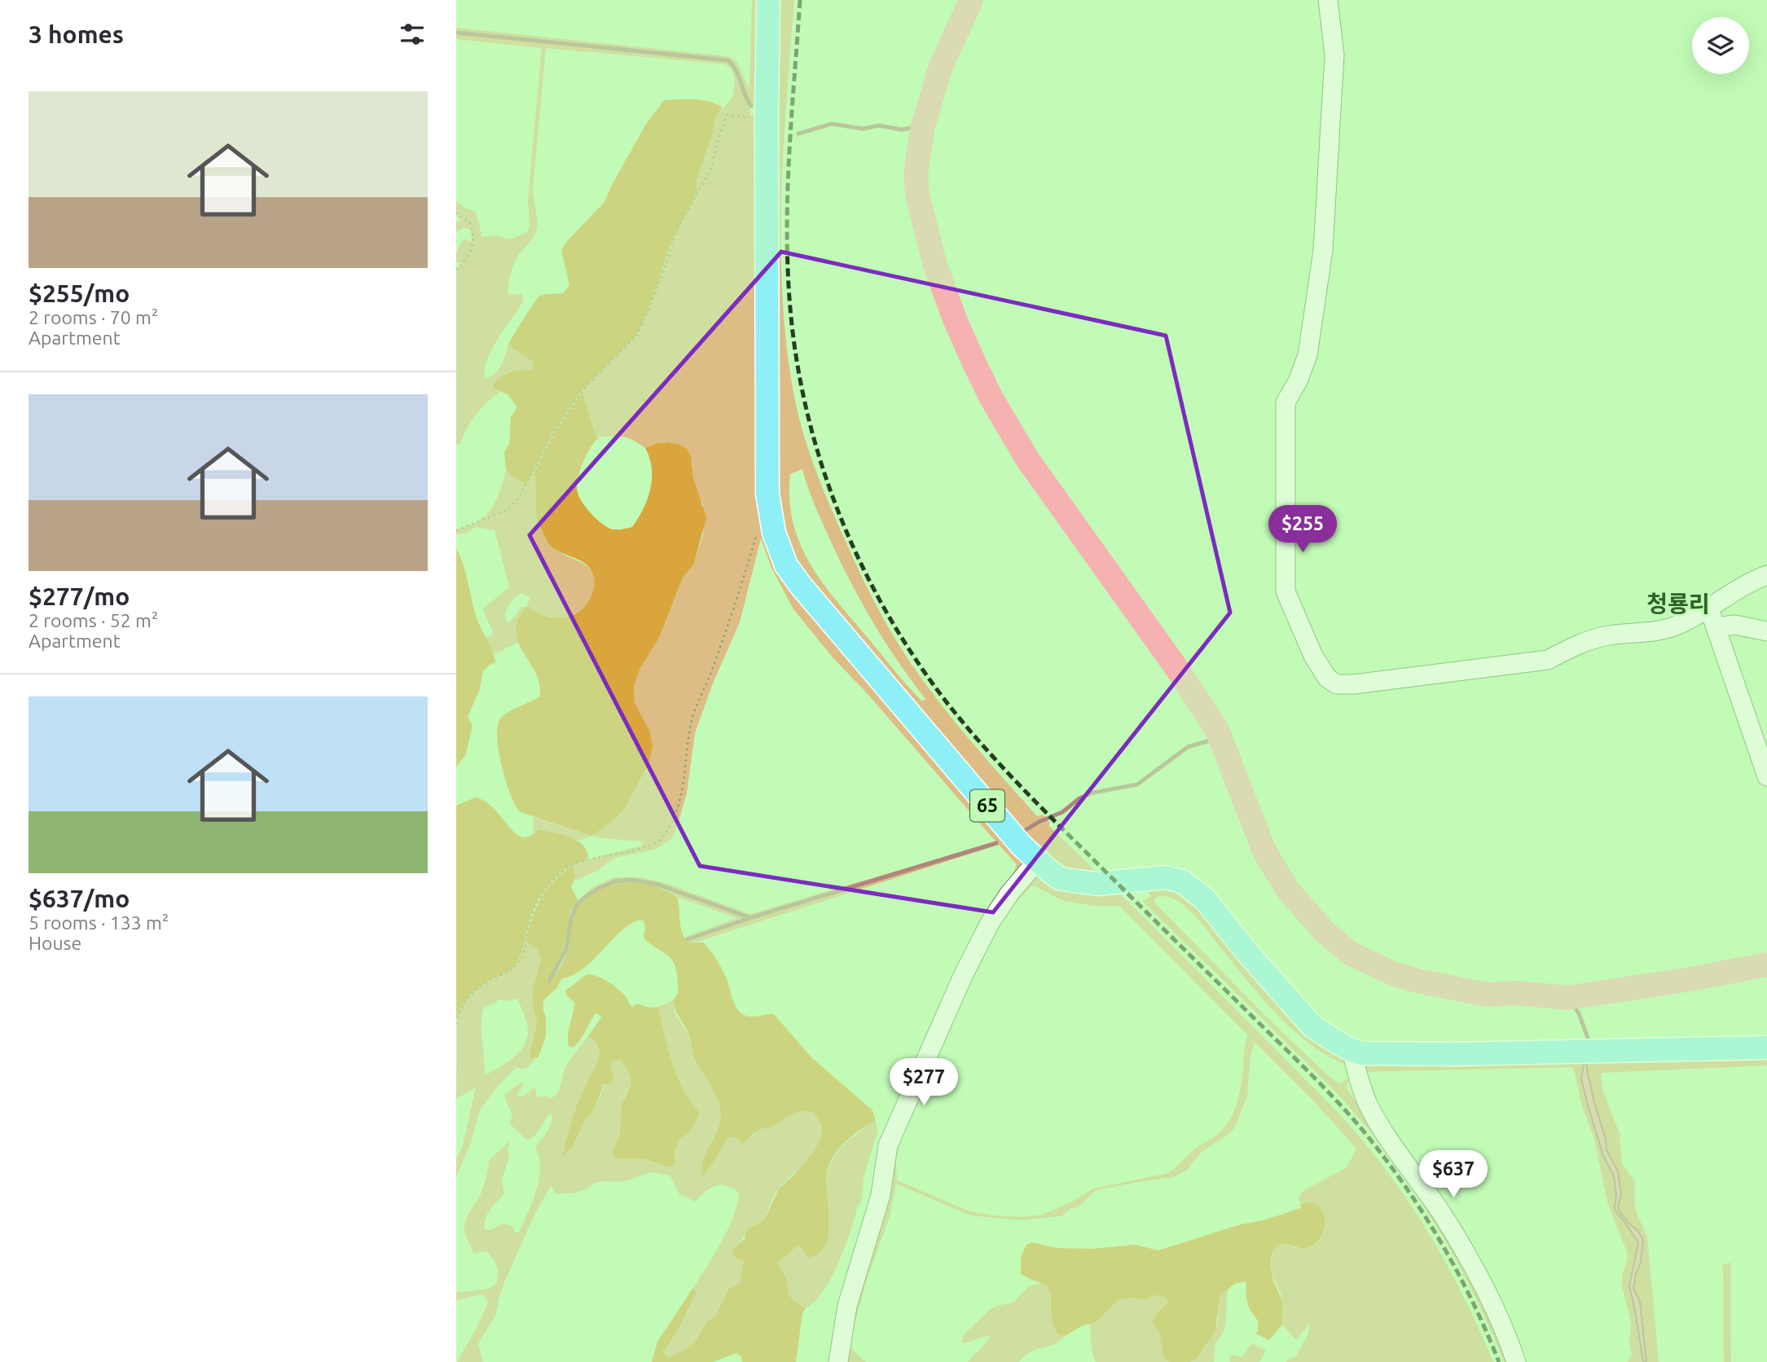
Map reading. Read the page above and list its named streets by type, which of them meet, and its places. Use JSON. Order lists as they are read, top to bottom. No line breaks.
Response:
{"streets":{"main road":["65"]},"districts":["청룡리"],"page":{"heading":"3 homes","list":[{"name":"$255/mo","note":"2 rooms · 70 m² · Apartment"},{"name":"$277/mo","note":"2 rooms · 52 m² · Apartment"},{"name":"$637/mo","note":"5 rooms · 133 m² · House"}],"price":["$255","$277","$637"]}}
